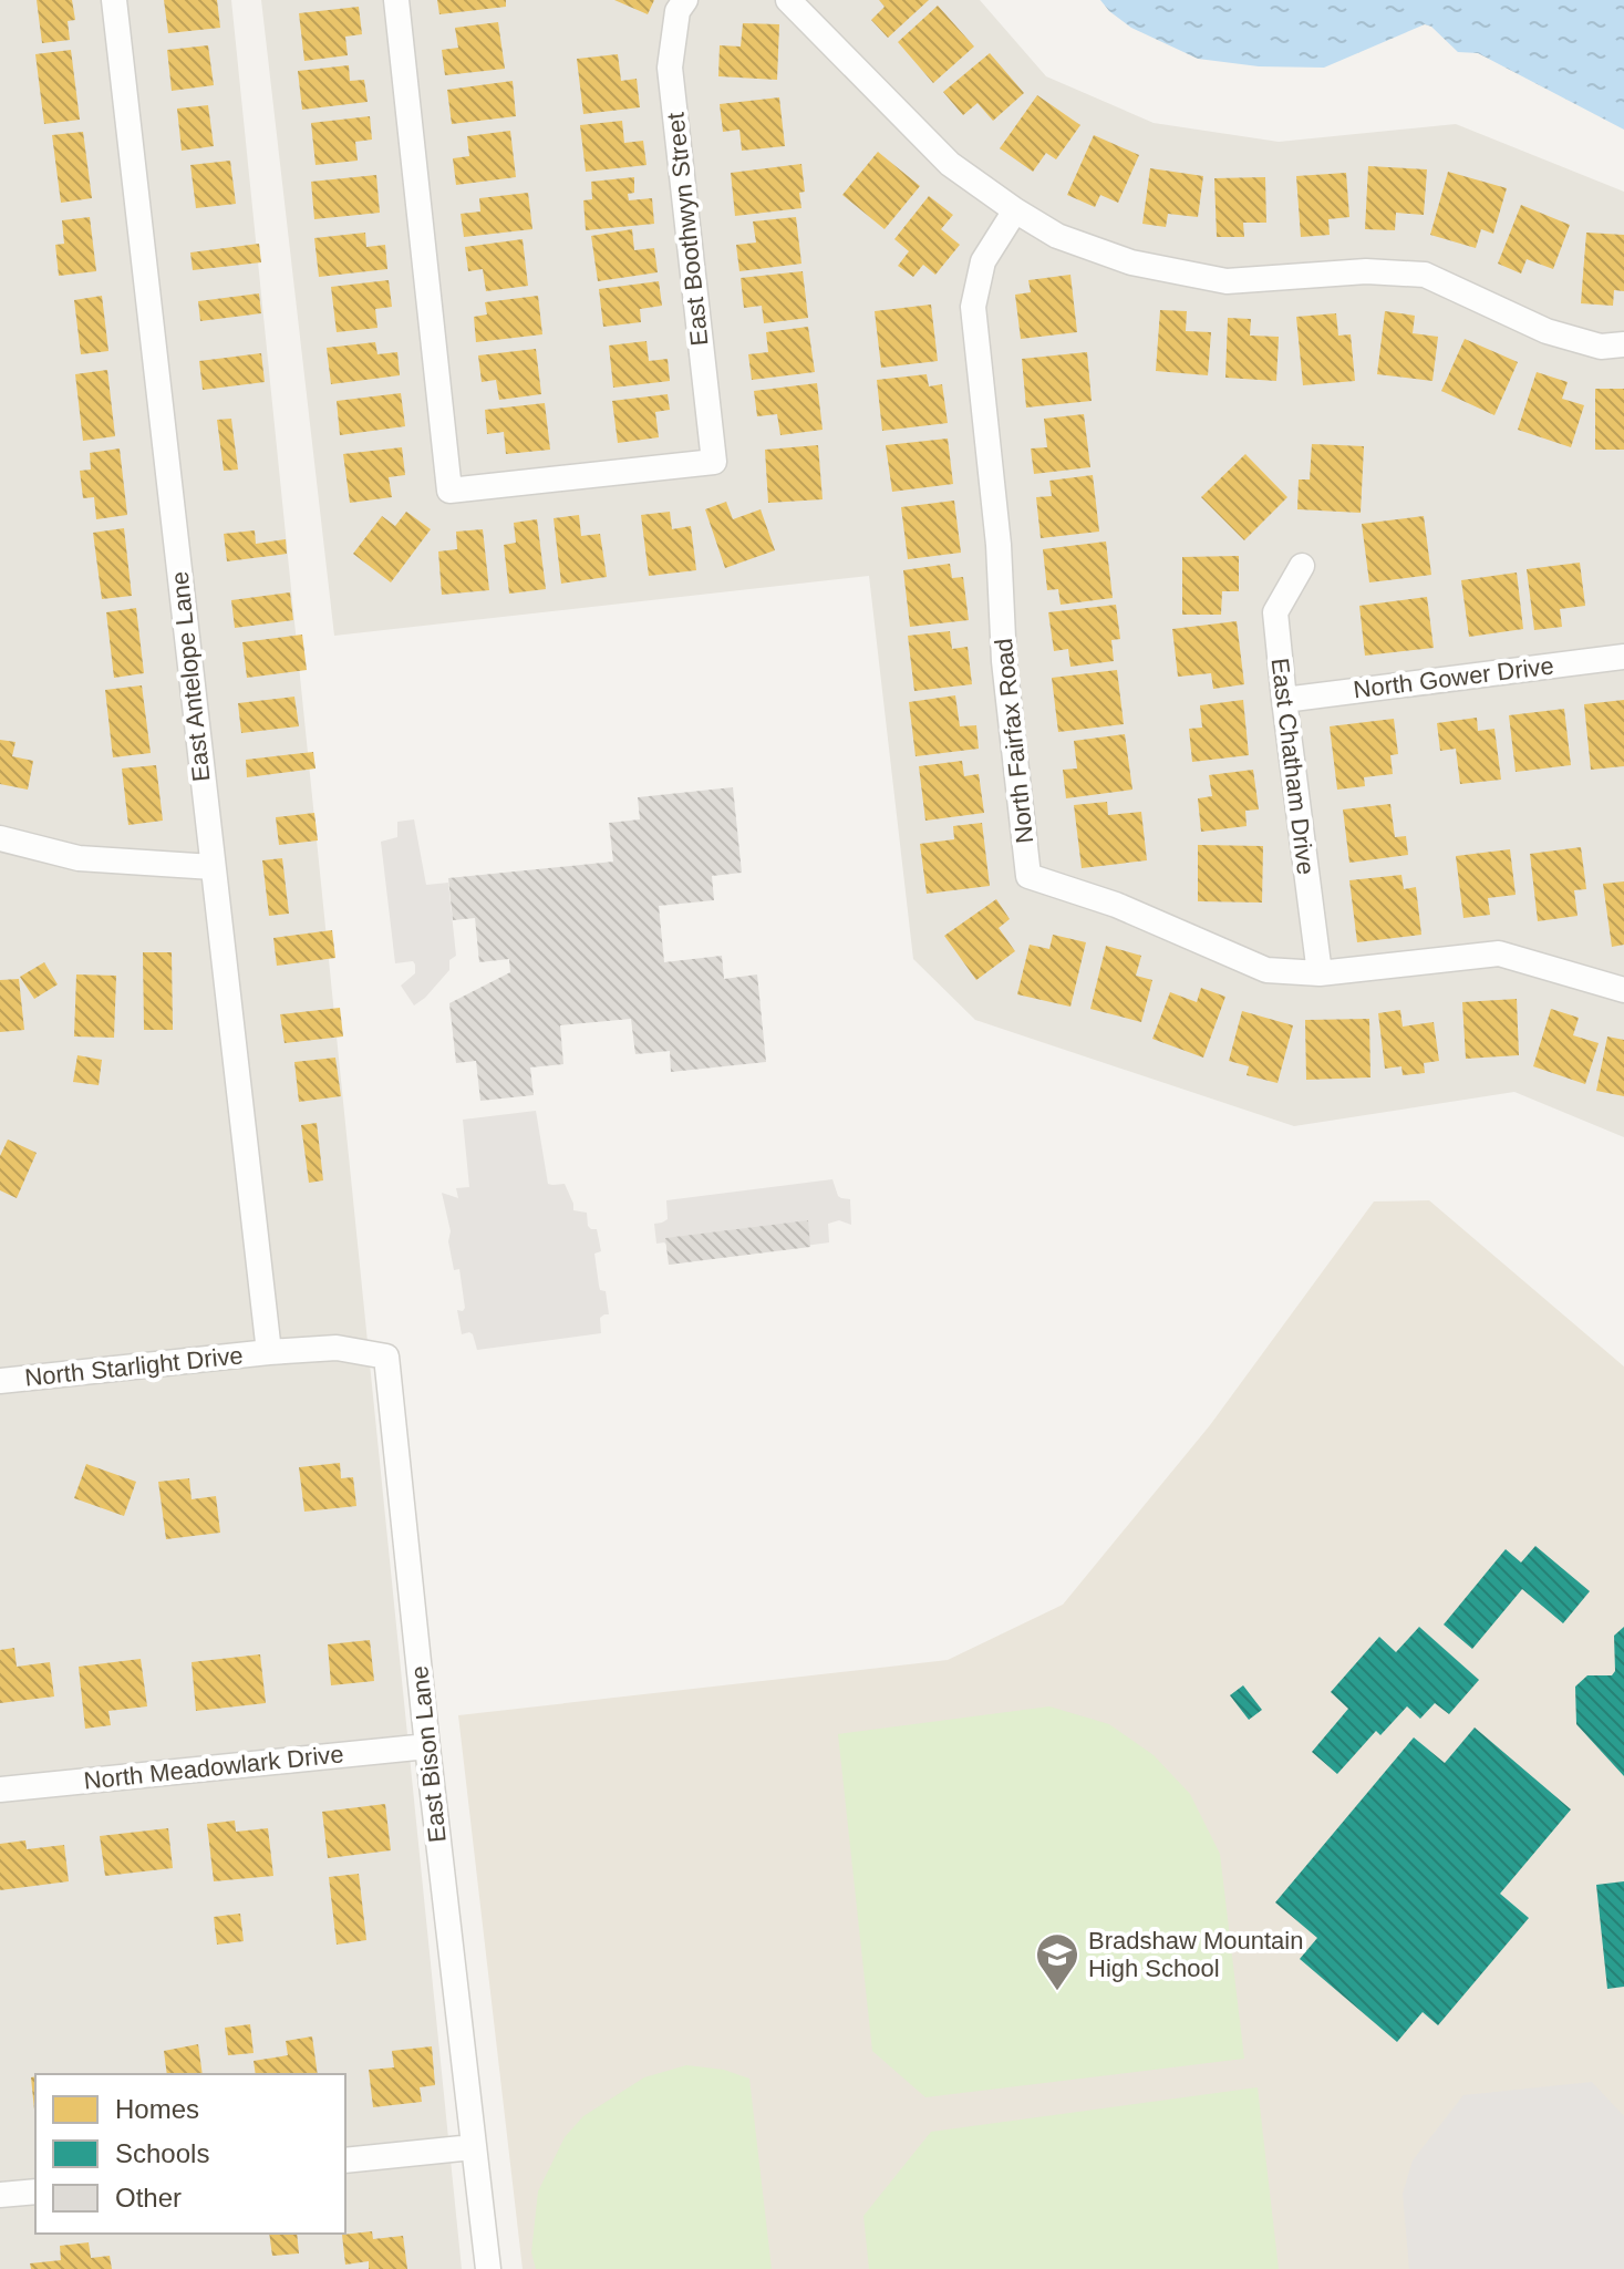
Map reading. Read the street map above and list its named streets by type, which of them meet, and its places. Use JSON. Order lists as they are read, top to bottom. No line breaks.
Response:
{"streets":{"street":["East Boothwyn Street","East Antelope Lane","North Gower Drive","North Fairfax Road","East Chatham Drive","North Starlight Drive","East Bison Lane","North Meadowlark Drive"]},"crossings":[["East Antelope Lane","North Starlight Drive"],["East Antelope Lane","East Bison Lane"],["North Gower Drive","East Chatham Drive"],["North Fairfax Road","East Chatham Drive"],["North Starlight Drive","East Bison Lane"],["East Bison Lane","North Meadowlark Drive"]],"places":{"school or university":["Bradshaw Mountain High School"]},"legend":["Homes","Schools","Other"]}
